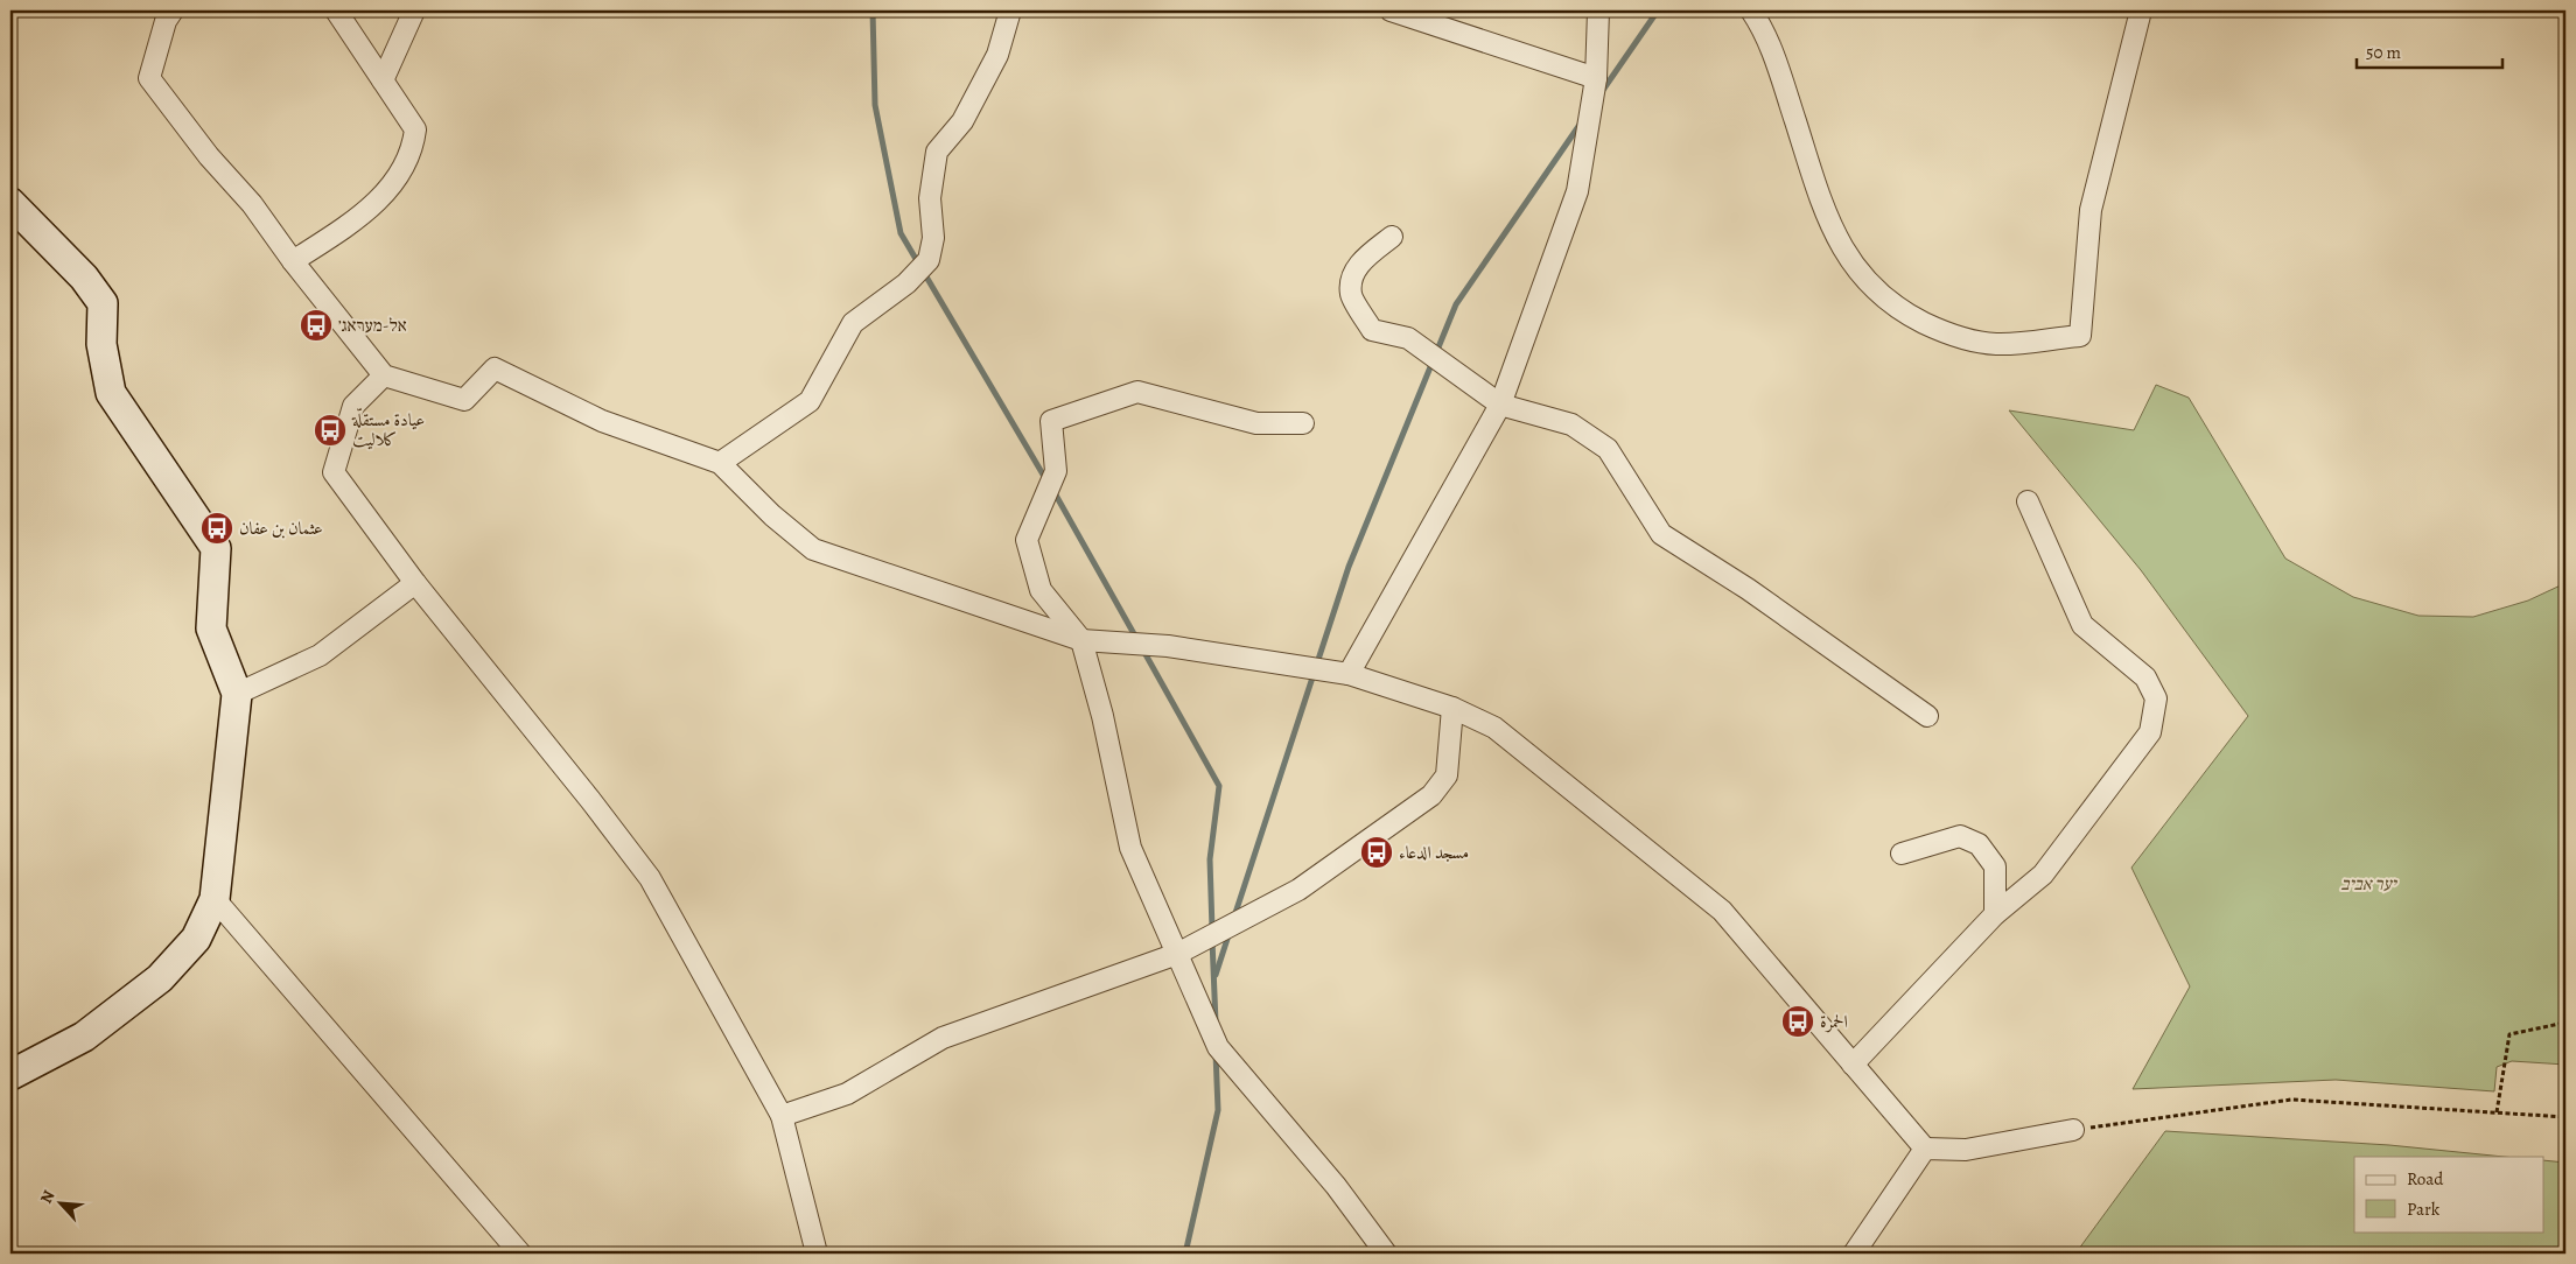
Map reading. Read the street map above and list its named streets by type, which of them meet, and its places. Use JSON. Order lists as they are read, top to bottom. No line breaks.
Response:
{"parks":["יער אביב"],"places":{"bus stop":["אל-מעראג׳","عيادة مستقلّة كلاليت","عثمان بن عفان","مسجد الدعاء","الحمرة"]},"legend":["Road","Park"],"scale_bar":"50 m","north":"top left"}
